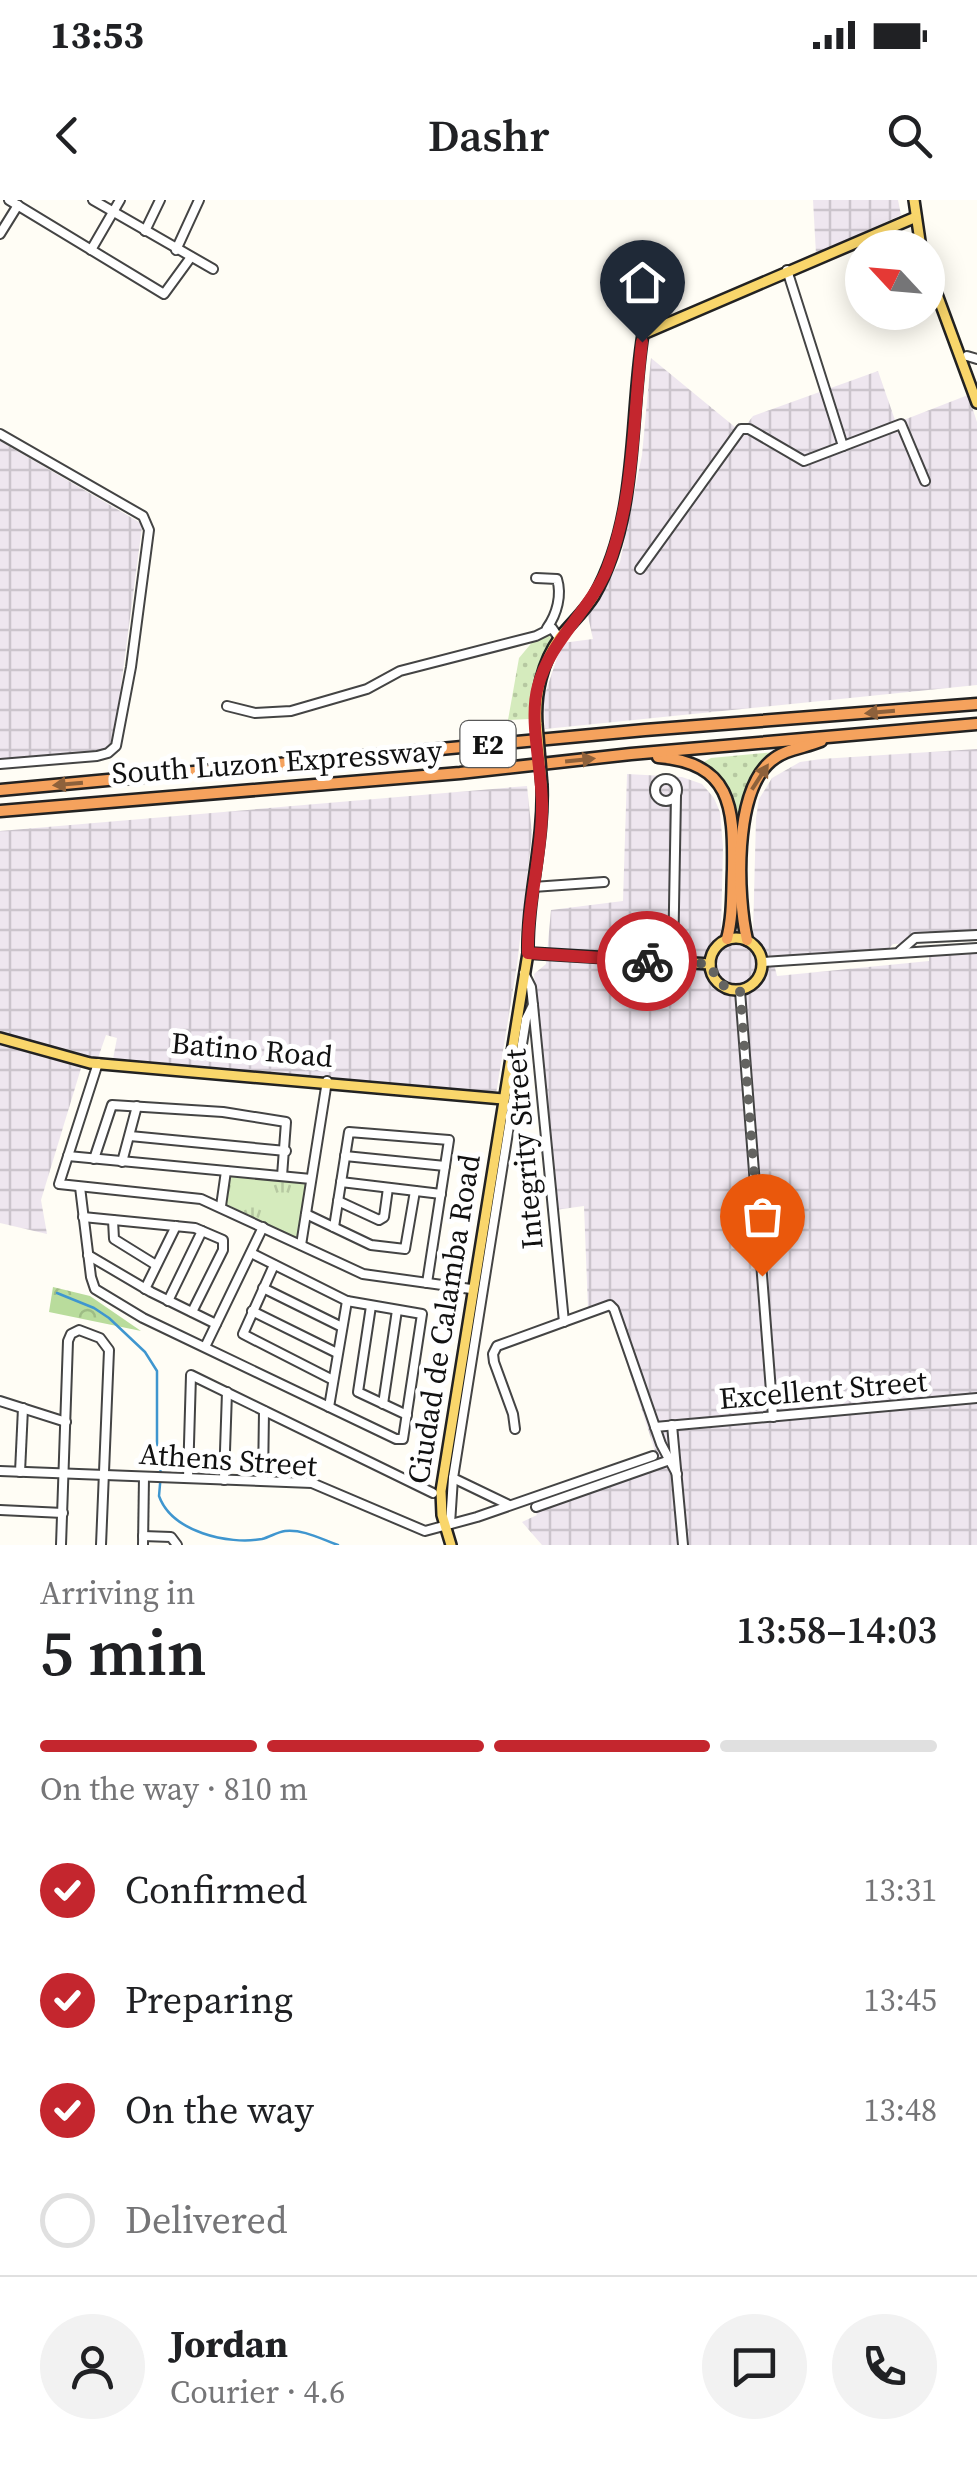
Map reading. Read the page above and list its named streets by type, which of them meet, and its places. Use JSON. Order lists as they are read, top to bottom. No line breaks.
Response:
{"streets":{"highway":["E2","South Luzon Expressway"],"main road":["Batino Road","Ciudad de Calamba Road"],"street":["Integrity Street","Excellent Street","Athens Street"]},"crossings":[["Batino Road","Ciudad de Calamba Road"],["Integrity Street","Ciudad de Calamba Road"],["Ciudad de Calamba Road","Athens Street"]],"north":"top left","page":{"status":"13:53","header":"Dashr","heading":["5 min","Arriving in","13:58–14:03"],"panel":["Jordan","Courier · 4.6"],"bar":"On the way · 810 m","list":[["Confirmed","13:31"],["Preparing","13:45"],["On the way","13:48"],"Delivered"]}}
